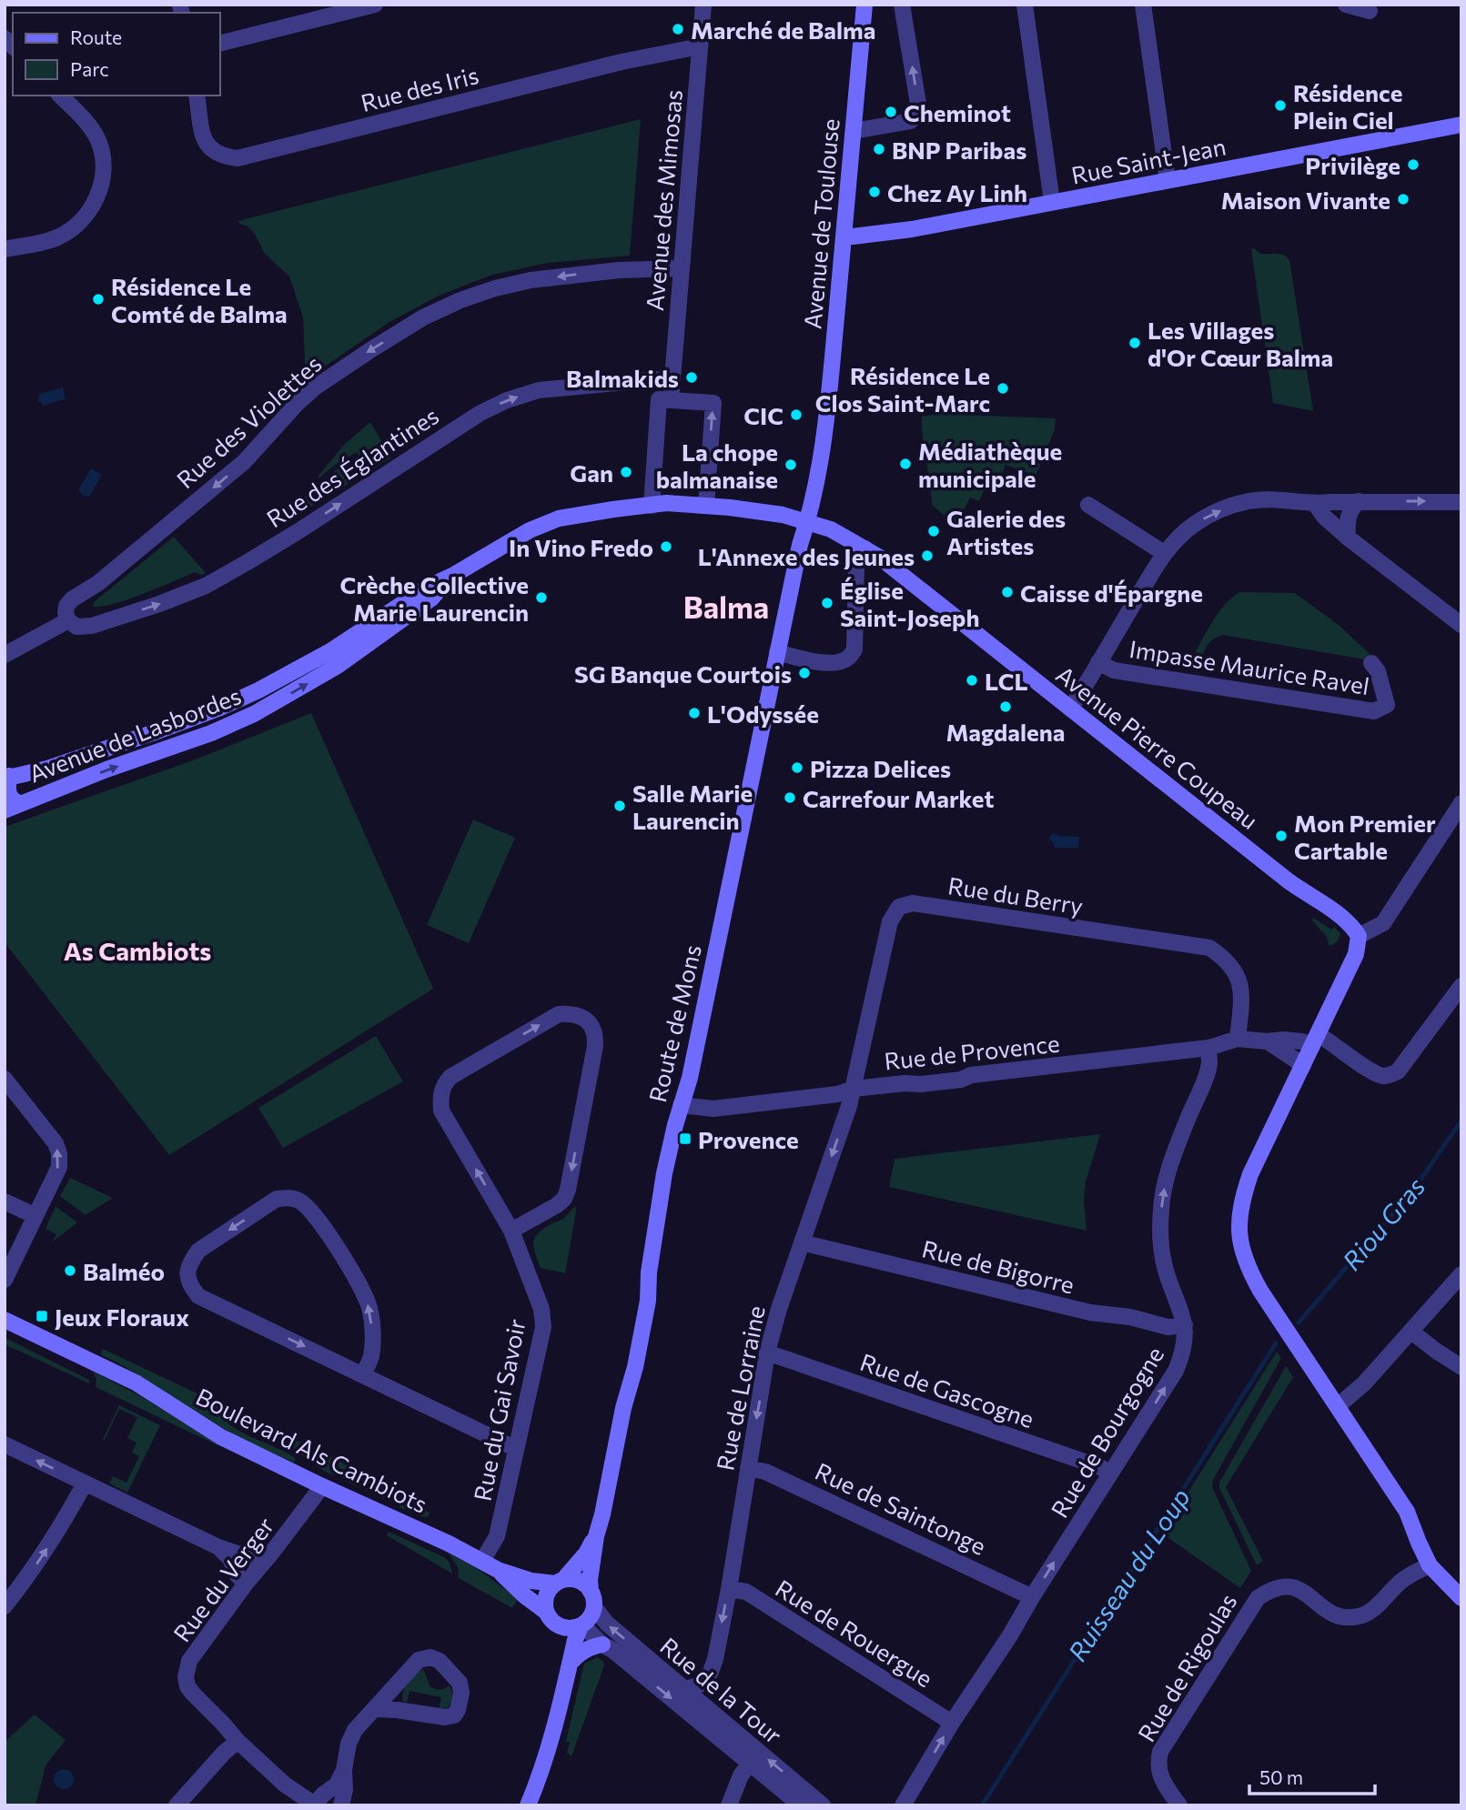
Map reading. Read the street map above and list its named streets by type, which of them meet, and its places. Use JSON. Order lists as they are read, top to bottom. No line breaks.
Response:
{"streets":{"street":["Rue des Iris","Rue Saint-Jean","Avenue des Mimosas","Avenue de Toulouse","Rue des Violettes","Rue des Églantines","Impasse Maurice Ravel","Avenue de Lasbordes","Avenue Pierre Coupeau","Rue du Berry","Route de Mons","Rue de Provence","Rue de Bigorre","Rue de Lorraine","Rue de Gascogne","Rue du Gai Savoir","Rue de Bourgogne","Boulevard Als Cambiots","Rue de Saintonge","Rue du Verger","Rue de Rouergue","Rue de Rigoulas","Rue de la Tour"]},"crossings":[["Rue des Iris","Avenue des Mimosas"],["Rue Saint-Jean","Avenue de Toulouse"],["Avenue des Mimosas","Rue des Violettes"],["Avenue des Mimosas","Rue des Églantines"],["Avenue de Toulouse","Avenue de Lasbordes"],["Avenue de Toulouse","Avenue Pierre Coupeau"],["Avenue de Toulouse","Route de Mons"],["Rue des Violettes","Rue des Églantines"],["Avenue de Lasbordes","Avenue Pierre Coupeau"],["Avenue de Lasbordes","Route de Mons"],["Avenue Pierre Coupeau","Route de Mons"],["Rue du Berry","Rue de Provence"],["Rue du Berry","Rue de Lorraine"],["Route de Mons","Rue de Provence"],["Route de Mons","Boulevard Als Cambiots"],["Route de Mons","Rue de la Tour"],["Rue de Provence","Rue de Lorraine"],["Rue de Provence","Rue de Bourgogne"],["Rue de Bigorre","Rue de Lorraine"],["Rue de Bigorre","Rue de Bourgogne"],["Rue de Lorraine","Rue de Gascogne"],["Rue de Lorraine","Rue de Saintonge"],["Rue de Lorraine","Rue de Rouergue"],["Rue de Lorraine","Rue de la Tour"],["Rue de Gascogne","Rue de Bourgogne"],["Rue du Gai Savoir","Boulevard Als Cambiots"],["Rue de Bourgogne","Rue de Saintonge"],["Rue de Bourgogne","Rue de Rouergue"],["Boulevard Als Cambiots","Rue du Verger"],["Boulevard Als Cambiots","Rue de la Tour"]],"one_way":["Rue des Violettes","Rue des Églantines","Rue de Lorraine","Rue de Bourgogne"],"districts":["Balma","As Cambiots"],"water":["Riou Gras","Ruisseau du Loup"],"places":{"other":["Marché de Balma","Résidence Plein Ciel","Cheminot","BNP Paribas","Privilège","Chez Ay Linh","Maison Vivante","Résidence Le Comté de Balma","Les Villages d'Or Cœur Balma","Balmakids","Résidence Le Clos Saint-Marc","CIC","Médiathèque municipale","La chope balmanaise","Gan","Galerie des Artistes","In Vino Fredo","L'Annexe des Jeunes","Caisse d'Épargne","Crèche Collective Marie Laurencin","Église Saint-Joseph","SG Banque Courtois","LCL","Magdalena","L'Odyssée","Pizza Delices","Carrefour Market","Salle Marie Laurencin","Mon Premier Cartable","Balméo"],"transit":["Provence","Jeux Floraux"]},"legend":["Route","Parc"],"scale_bar":"50 m"}
